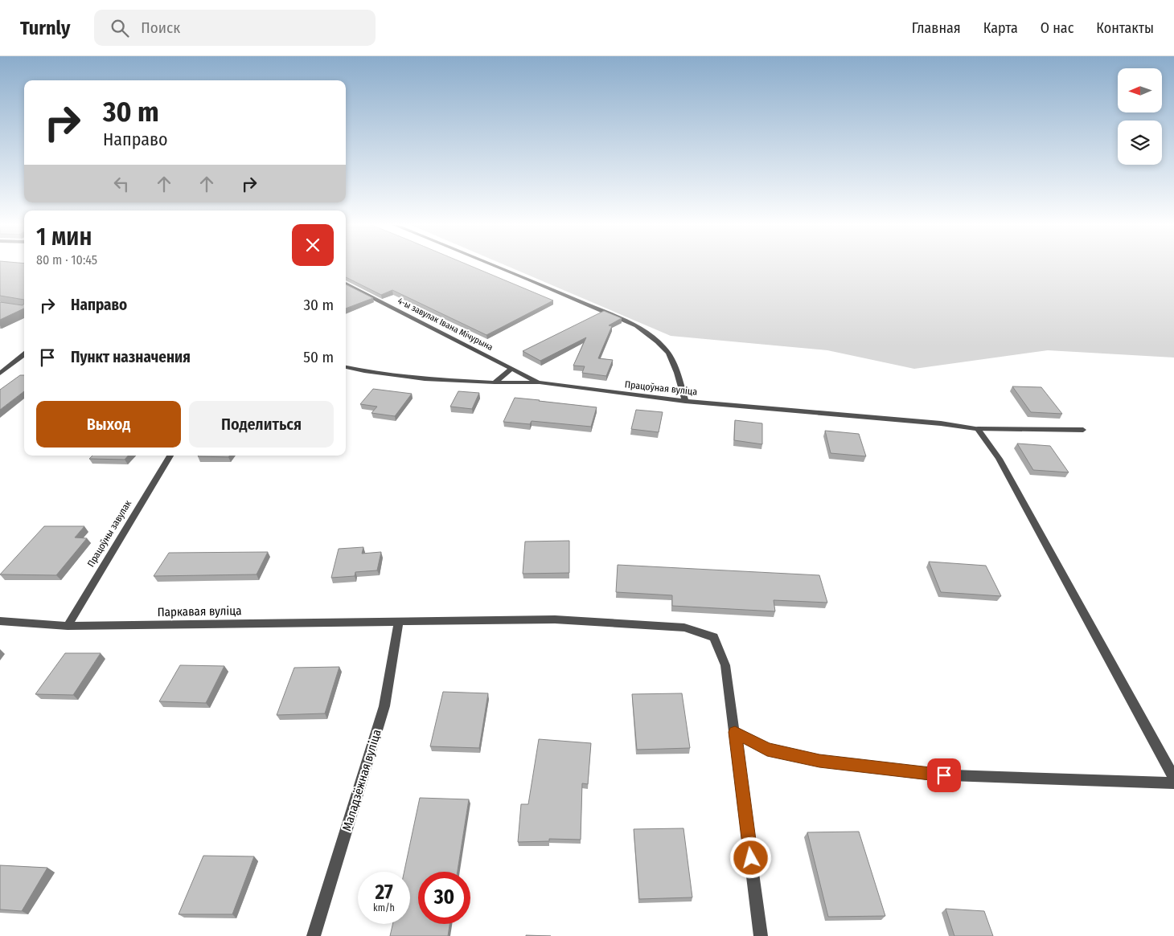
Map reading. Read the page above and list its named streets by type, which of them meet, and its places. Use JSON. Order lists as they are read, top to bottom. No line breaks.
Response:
{"streets":{"street":["4-ы завулак Івана Мічурына","Працоўная вуліца","Працоўны завулак","Паркавая вуліца","Маладзёжная вуліца"]},"crossings":[["4-ы завулак Івана Мічурына","Працоўная вуліца"],["Працоўны завулак","Паркавая вуліца"],["Паркавая вуліца","Маладзёжная вуліца"]],"north":"left","page":{"header":"Turnly","search":"Поиск","nav":["Главная","Карта","О нас","Контакты"],"turn":["30 m","Направо"],"heading":["1 мин","80 m · 10:45"],"list":[{"name":"Направо","value":"30 m"},{"name":"Пункт назначения","value":"50 m"}],"buttons":["Выход","Поделиться"],"speed":"27 km/h","limit":"30"}}
